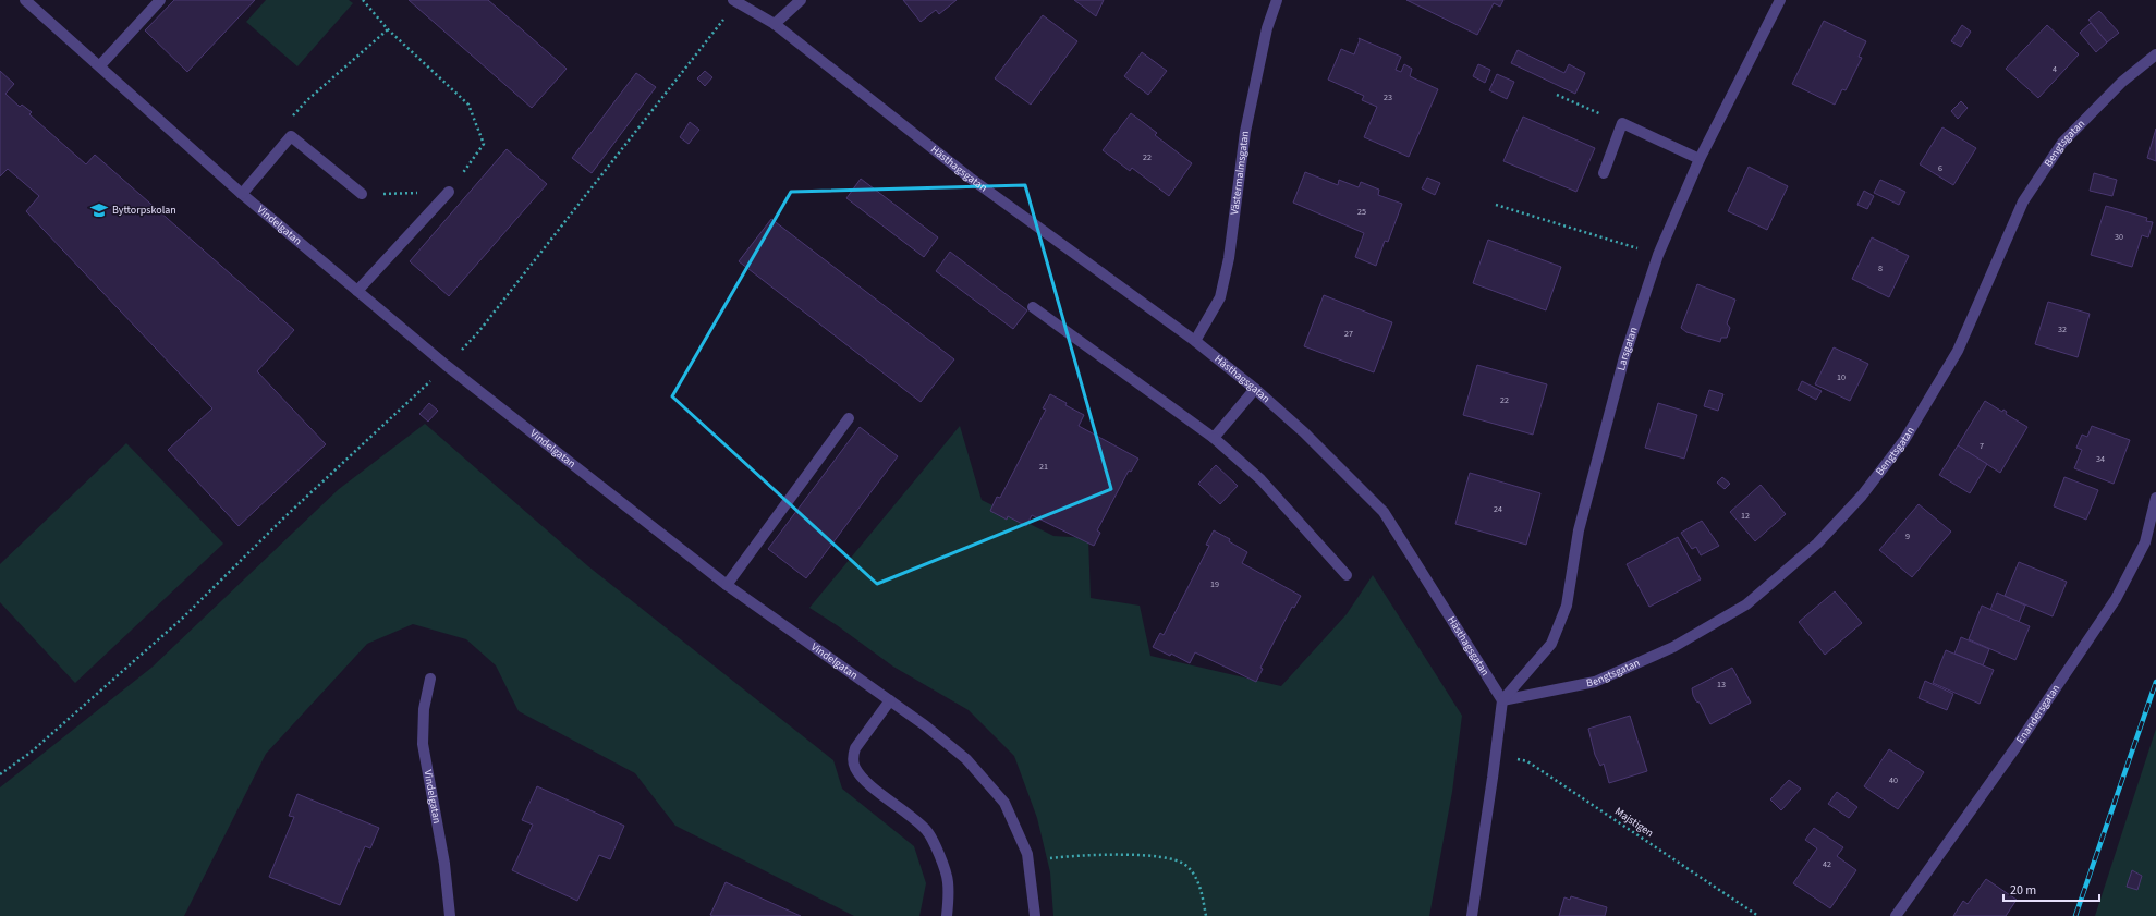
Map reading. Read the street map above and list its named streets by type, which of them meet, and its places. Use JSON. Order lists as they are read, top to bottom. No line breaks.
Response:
{"streets":{"street":["Bengtsgatan","Hästhagsgatan","Västermalmsgatan","Vindelgatan","Larsgatan","Enandersgatan"],"path":["Majstigen"]},"crossings":[["Bengtsgatan","Hästhagsgatan"],["Bengtsgatan","Larsgatan"],["Hästhagsgatan","Västermalmsgatan"],["Hästhagsgatan","Larsgatan"]],"places":{"school or university":["Byttorpskolan"]},"house_numbers":["4","23","22","6","25","30","8","32","27","10","22","7","34","21","24","12","9","19","13","40","42"],"scale_bar":"20 m"}
